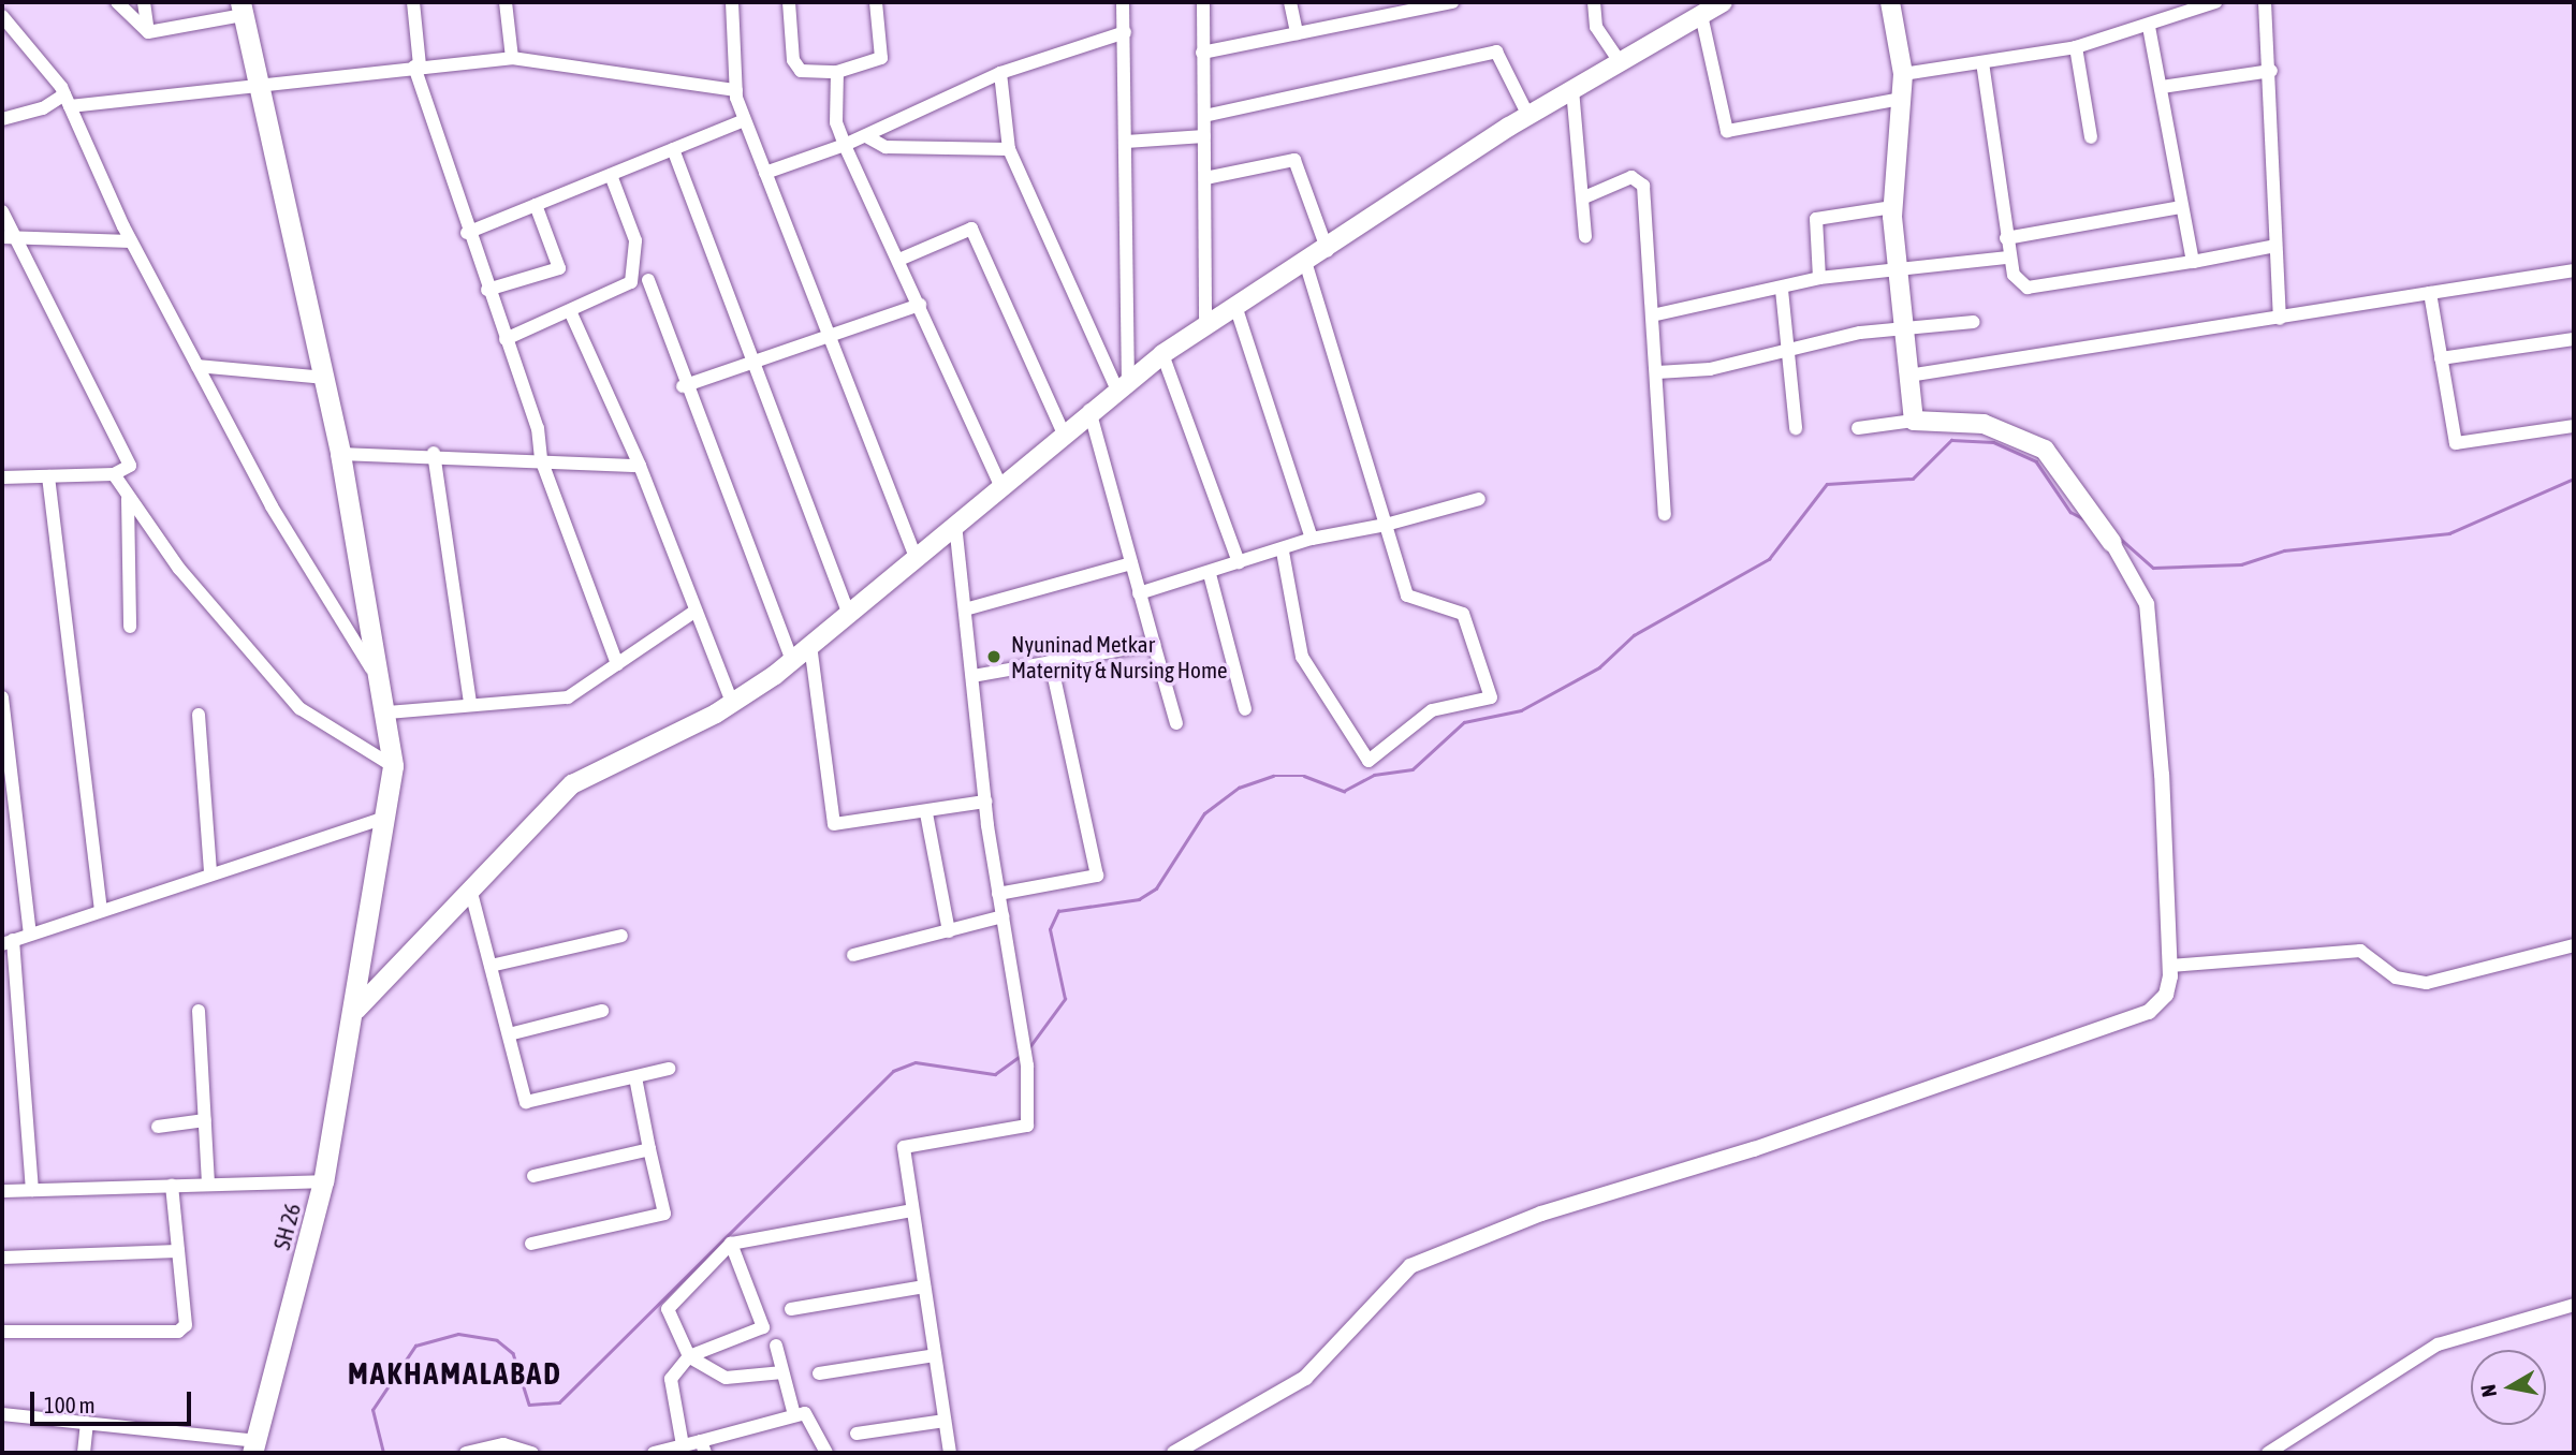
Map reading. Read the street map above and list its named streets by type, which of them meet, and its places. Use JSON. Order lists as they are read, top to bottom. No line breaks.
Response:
{"streets":{"main road":["SH 26"]},"districts":["MAKHAMALABAD"],"places":["Nyuninad Metkar Maternity & Nursing Home"],"scale_bar":"100 m","north":"left"}
